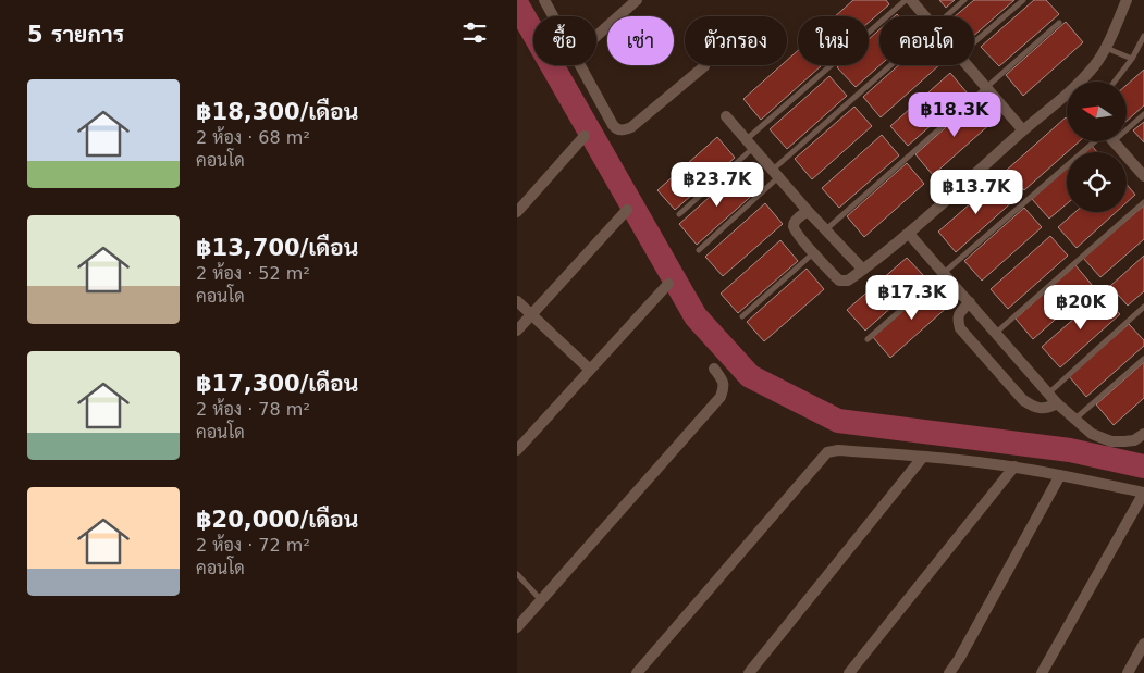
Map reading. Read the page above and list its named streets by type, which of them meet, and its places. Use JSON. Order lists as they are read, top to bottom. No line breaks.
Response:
{"north":"left","page":{"heading":"5 รายการ","chip":["ซื้อ","เช่า","ตัวกรอง","ใหม่","คอนโด"],"list":[{"name":"฿18,300/เดือน","note":"2 ห้อง · 68 m² · คอนโด"},{"name":"฿13,700/เดือน","note":"2 ห้อง · 52 m² · คอนโด"},{"name":"฿17,300/เดือน","note":"2 ห้อง · 78 m² · คอนโด"},{"name":"฿20,000/เดือน","note":"2 ห้อง · 72 m² · คอนโด"}],"price":["฿18.3K","฿23.7K","฿13.7K","฿17.3K","฿20K"]}}
